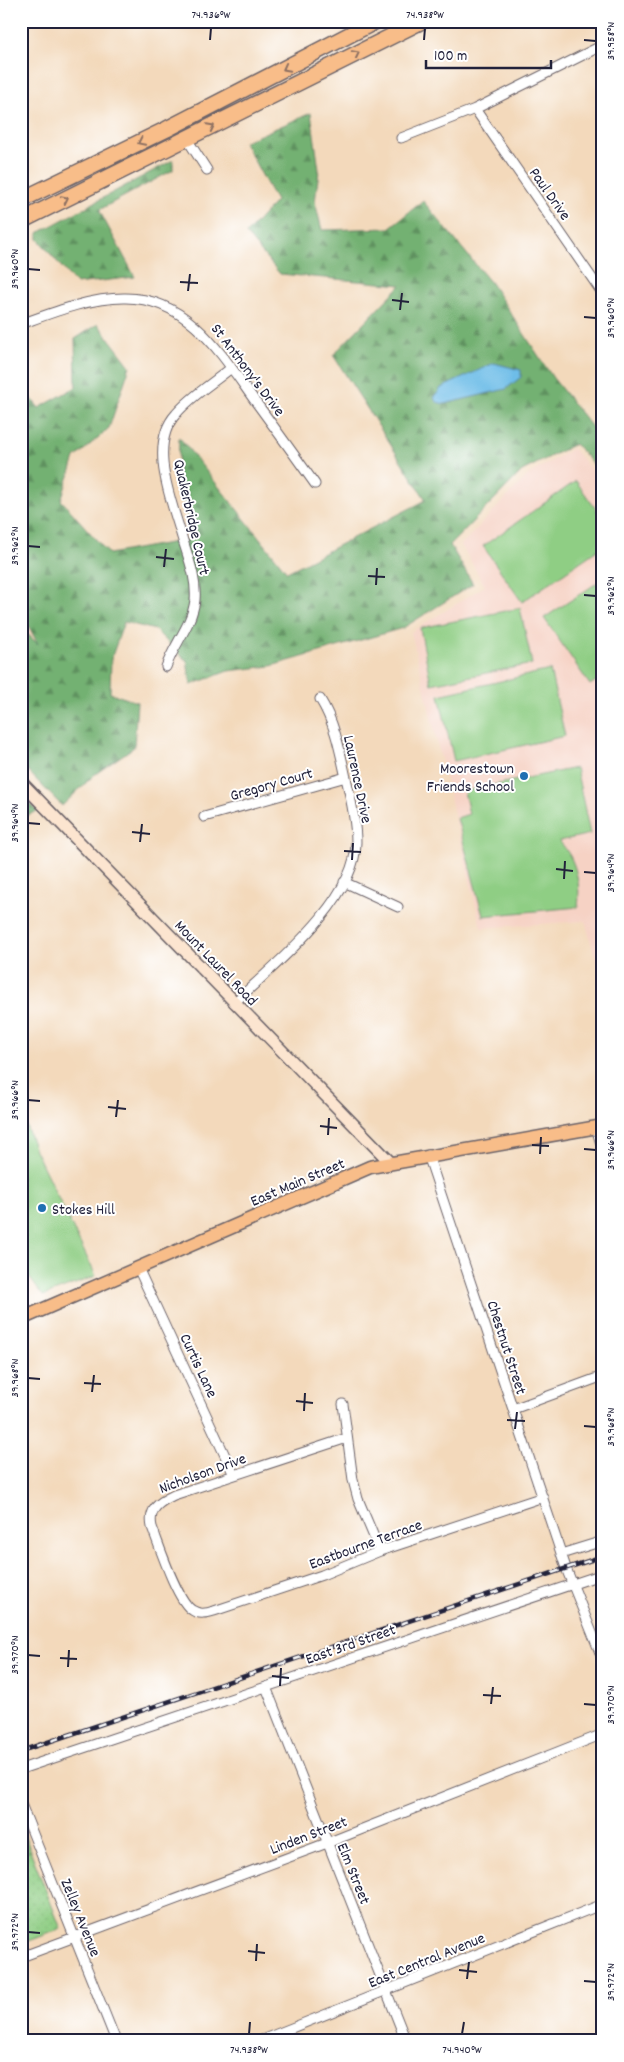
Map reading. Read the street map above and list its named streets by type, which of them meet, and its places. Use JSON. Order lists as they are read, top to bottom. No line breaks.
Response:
{"streets":{"main road":["Mount Laurel Road","East Main Street"],"street":["Paul Drive","St Anthony's Drive","Quakerbridge Court","Laurence Drive","Gregory Court","Chestnut Street","Curtis Lane","Nicholson Drive","Eastbourne Terrace","East 3rd Street","Linden Street","Elm Street","Zelley Avenue","East Central Avenue"]},"crossings":[["St Anthony's Drive","Quakerbridge Court"],["Laurence Drive","Gregory Court"],["Laurence Drive","Mount Laurel Road"],["Mount Laurel Road","East Main Street"],["East Main Street","Chestnut Street"],["East Main Street","Curtis Lane"],["Chestnut Street","Eastbourne Terrace"],["Chestnut Street","East 3rd Street"],["Curtis Lane","Nicholson Drive"],["Nicholson Drive","Eastbourne Terrace"],["East 3rd Street","Elm Street"],["Linden Street","Elm Street"],["Linden Street","Zelley Avenue"],["Elm Street","East Central Avenue"]],"places":["Moorestown Friends School","Stokes Hill"],"scale_bar":"100 m","coordinates":["74.936°W","74.938°W","39.958°N","39.960°N","39.962°N","39.964°N","39.966°N","39.968°N","39.970°N","39.972°N","74.940°W"]}
